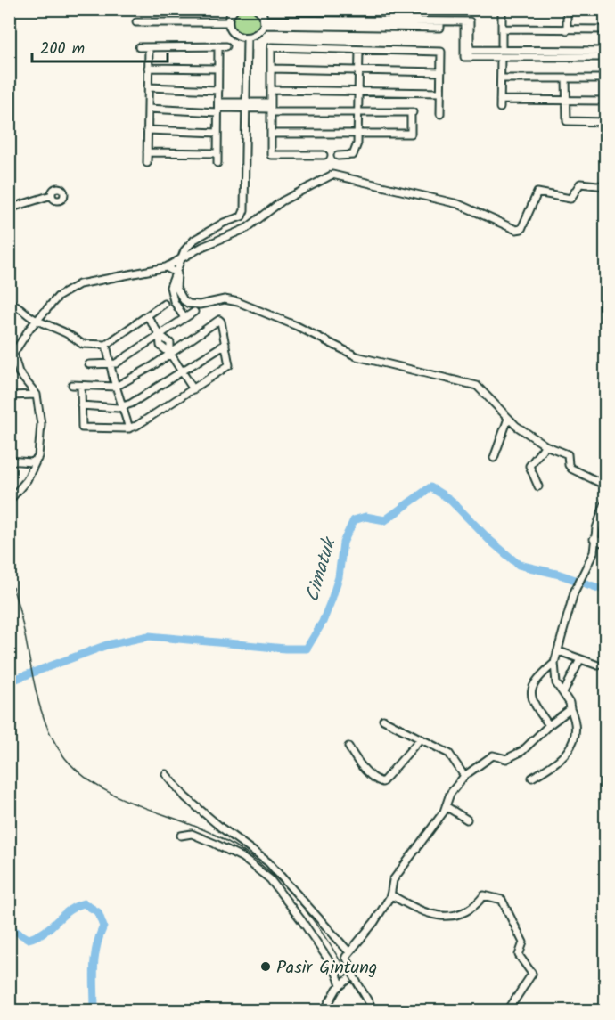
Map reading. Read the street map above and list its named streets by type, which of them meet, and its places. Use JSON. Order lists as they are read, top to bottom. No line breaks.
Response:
{"water":["Cimatuk"],"places":["Pasir Gintung"],"scale_bar":"200 m"}
